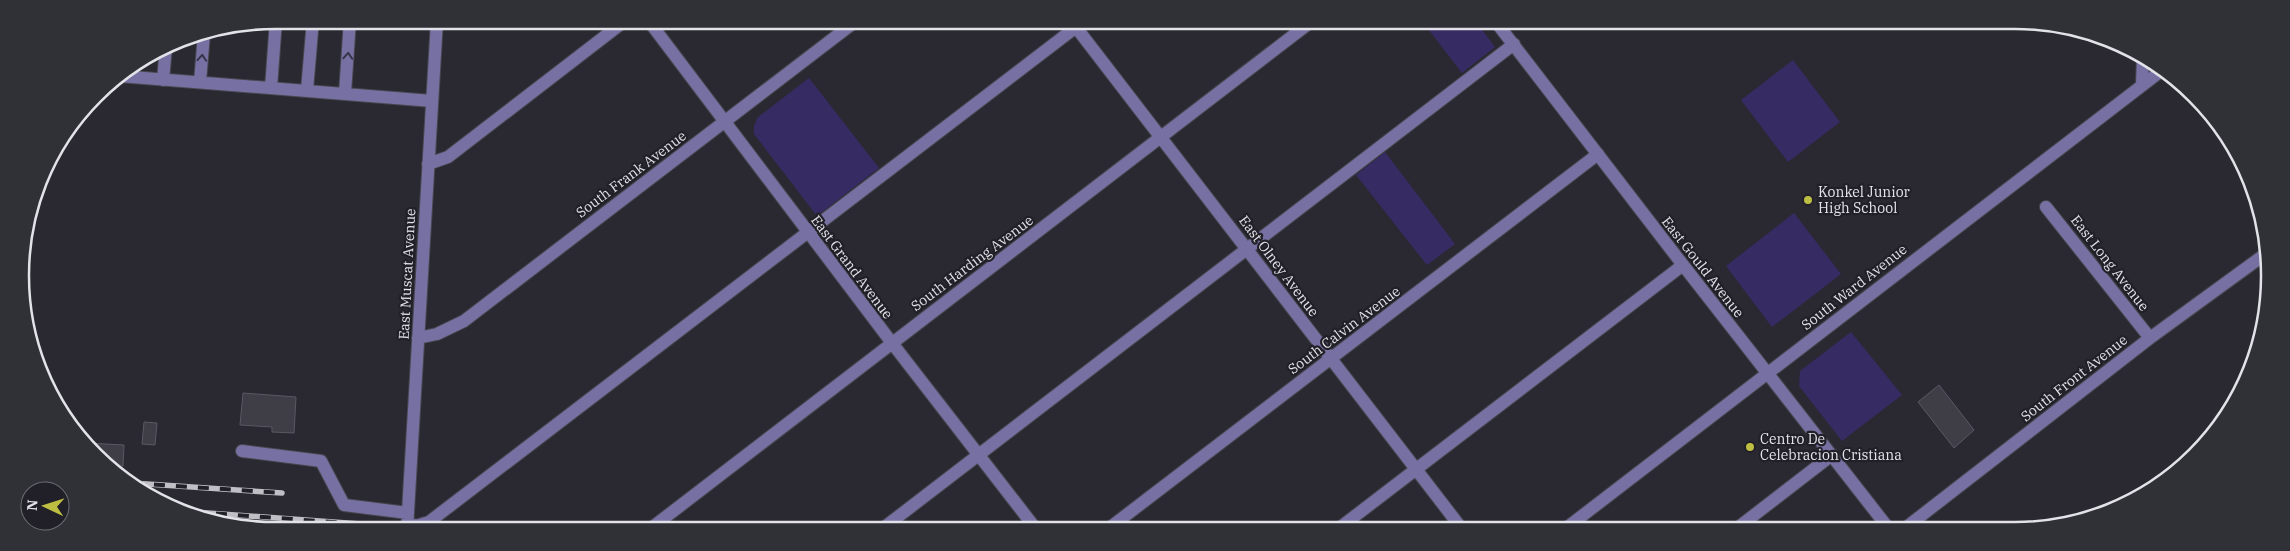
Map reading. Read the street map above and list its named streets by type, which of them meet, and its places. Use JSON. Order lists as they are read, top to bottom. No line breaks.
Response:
{"streets":{"street":["South Frank Avenue","South Harding Avenue","East Long Avenue","East Olney Avenue","East Grand Avenue","East Gould Avenue","East Muscat Avenue","South Ward Avenue","South Calvin Avenue","South Front Avenue"]},"crossings":[["South Frank Avenue","East Grand Avenue"],["South Frank Avenue","East Muscat Avenue"],["South Harding Avenue","East Olney Avenue"],["South Harding Avenue","East Grand Avenue"],["East Long Avenue","South Front Avenue"],["East Olney Avenue","South Calvin Avenue"],["East Gould Avenue","South Ward Avenue"],["East Gould Avenue","South Calvin Avenue"]],"places":["Konkel Junior High School","Centro De Celebracion Cristiana"],"north":"left"}
